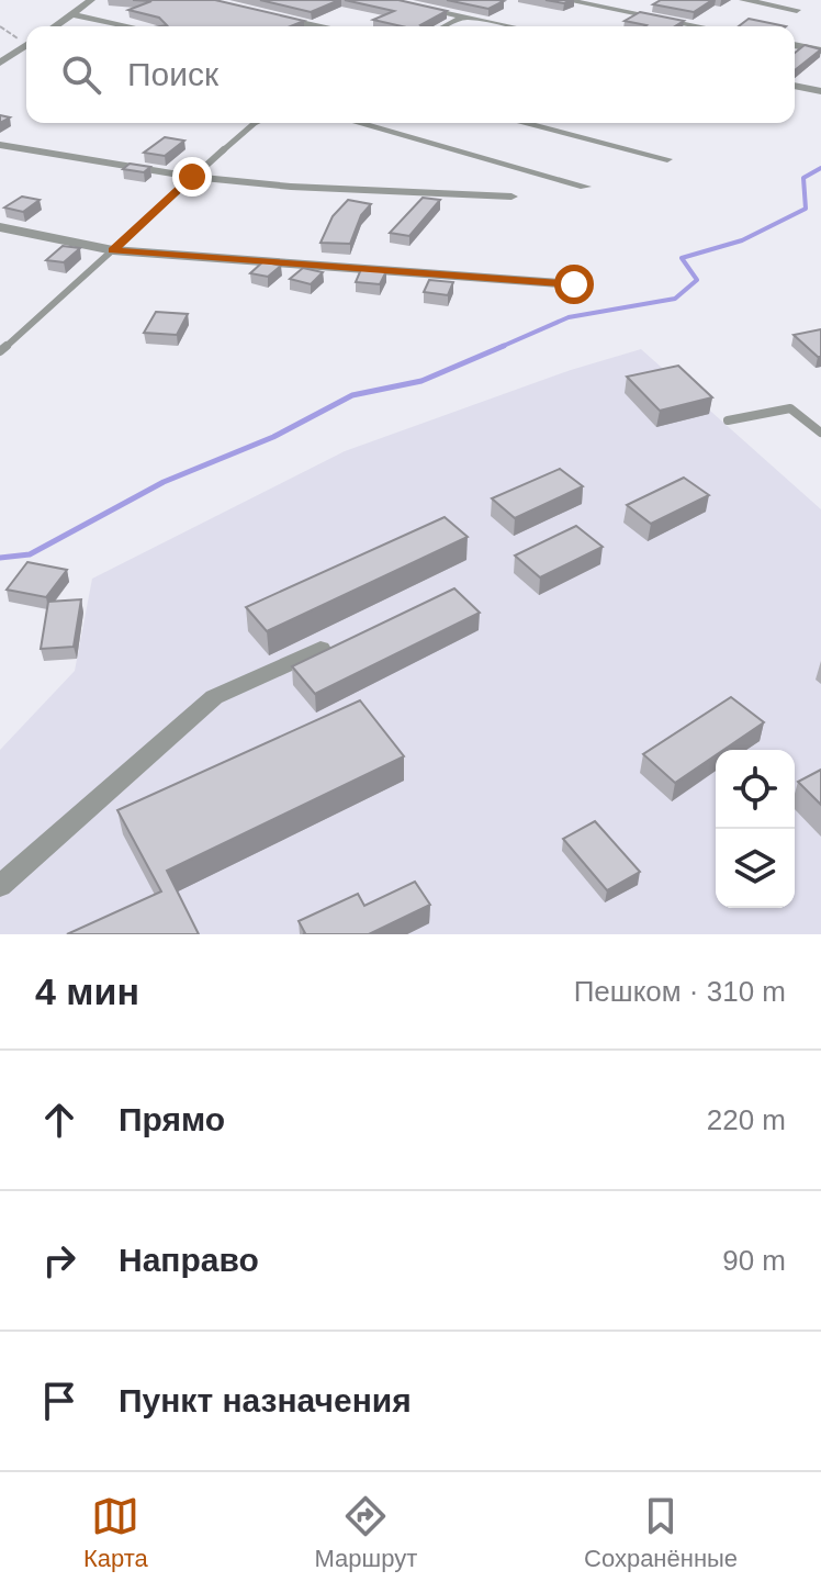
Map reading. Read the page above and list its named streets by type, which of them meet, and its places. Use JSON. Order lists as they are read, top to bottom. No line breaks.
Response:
{"page":{"search":"Поиск","heading":["4 мин","Пешком · 310 m"],"list":[["Прямо","220 m"],["Направо","90 m"],"Пункт назначения"],"nav":["Карта","Маршрут","Сохранённые"]}}
